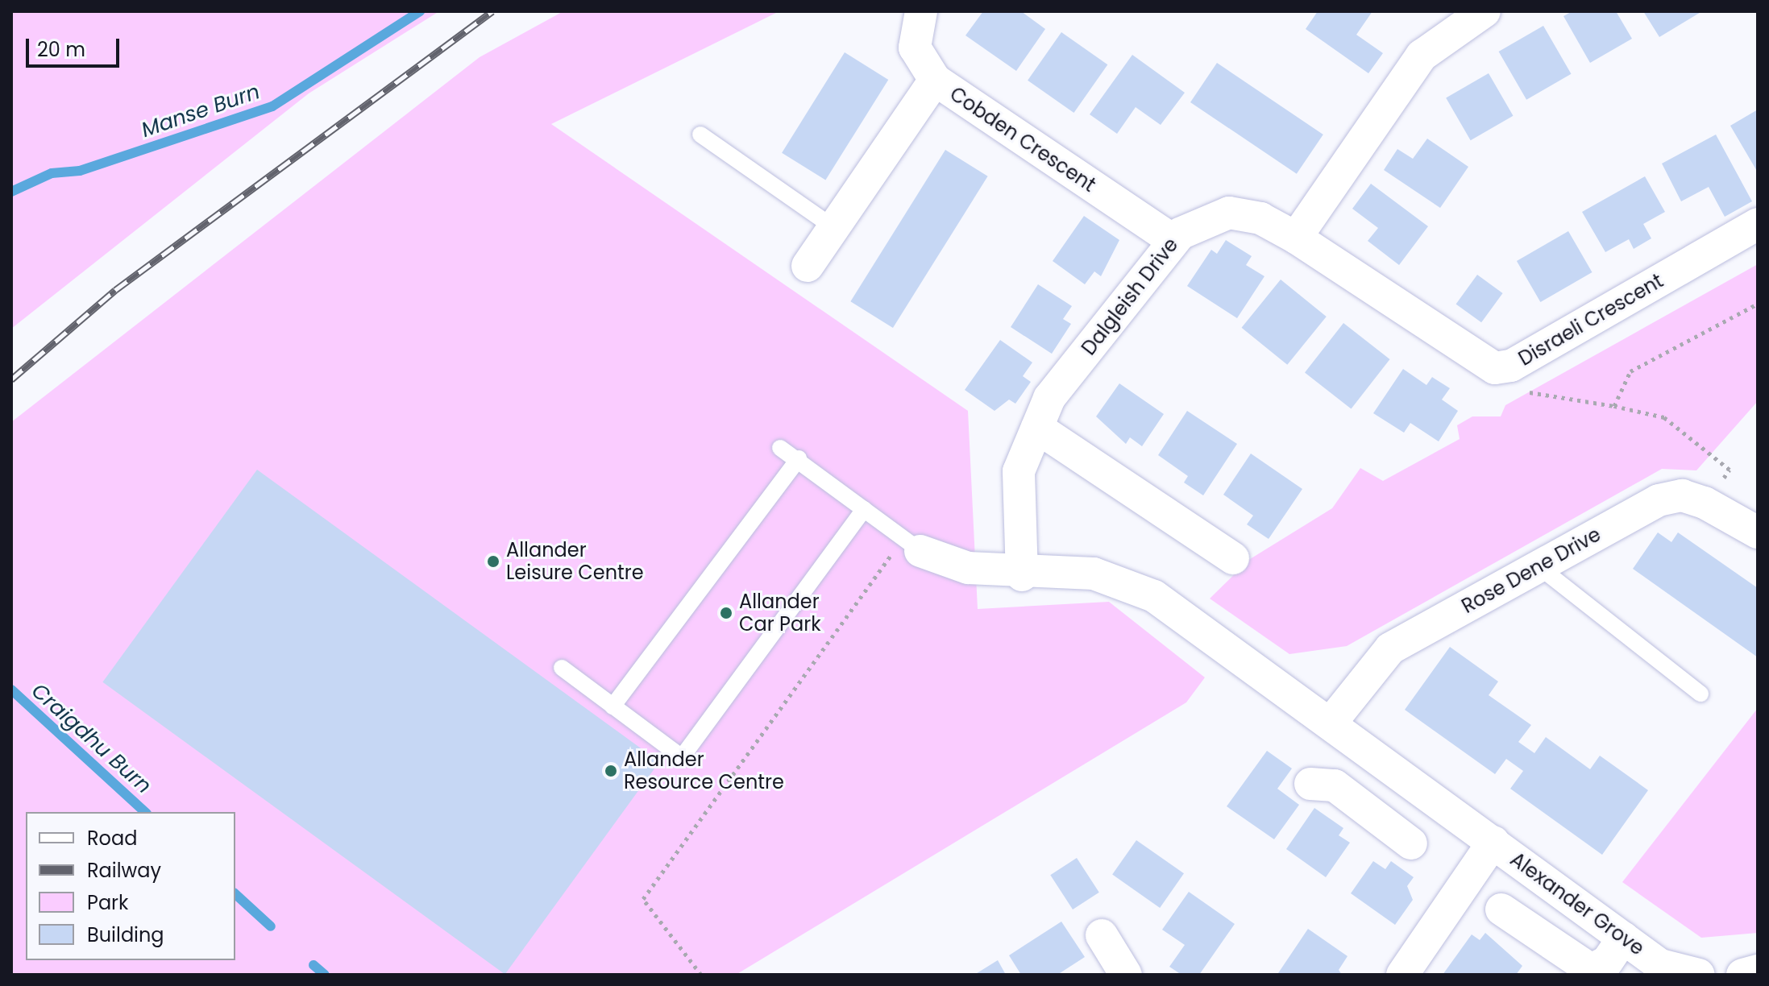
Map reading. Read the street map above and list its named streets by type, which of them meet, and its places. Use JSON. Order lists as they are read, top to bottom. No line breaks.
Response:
{"streets":{"street":["Cobden Crescent","Dalgleish Drive","Disraeli Crescent","Rose Dene Drive","Alexander Grove"]},"crossings":[["Cobden Crescent","Dalgleish Drive"],["Dalgleish Drive","Disraeli Crescent"],["Dalgleish Drive","Alexander Grove"],["Rose Dene Drive","Alexander Grove"]],"water":["Manse Burn","Craigdhu Burn"],"places":["Allander Leisure Centre","Allander Car Park","Allander Resource Centre"],"legend":["Road","Railway","Park","Building"],"scale_bar":"20 m"}
